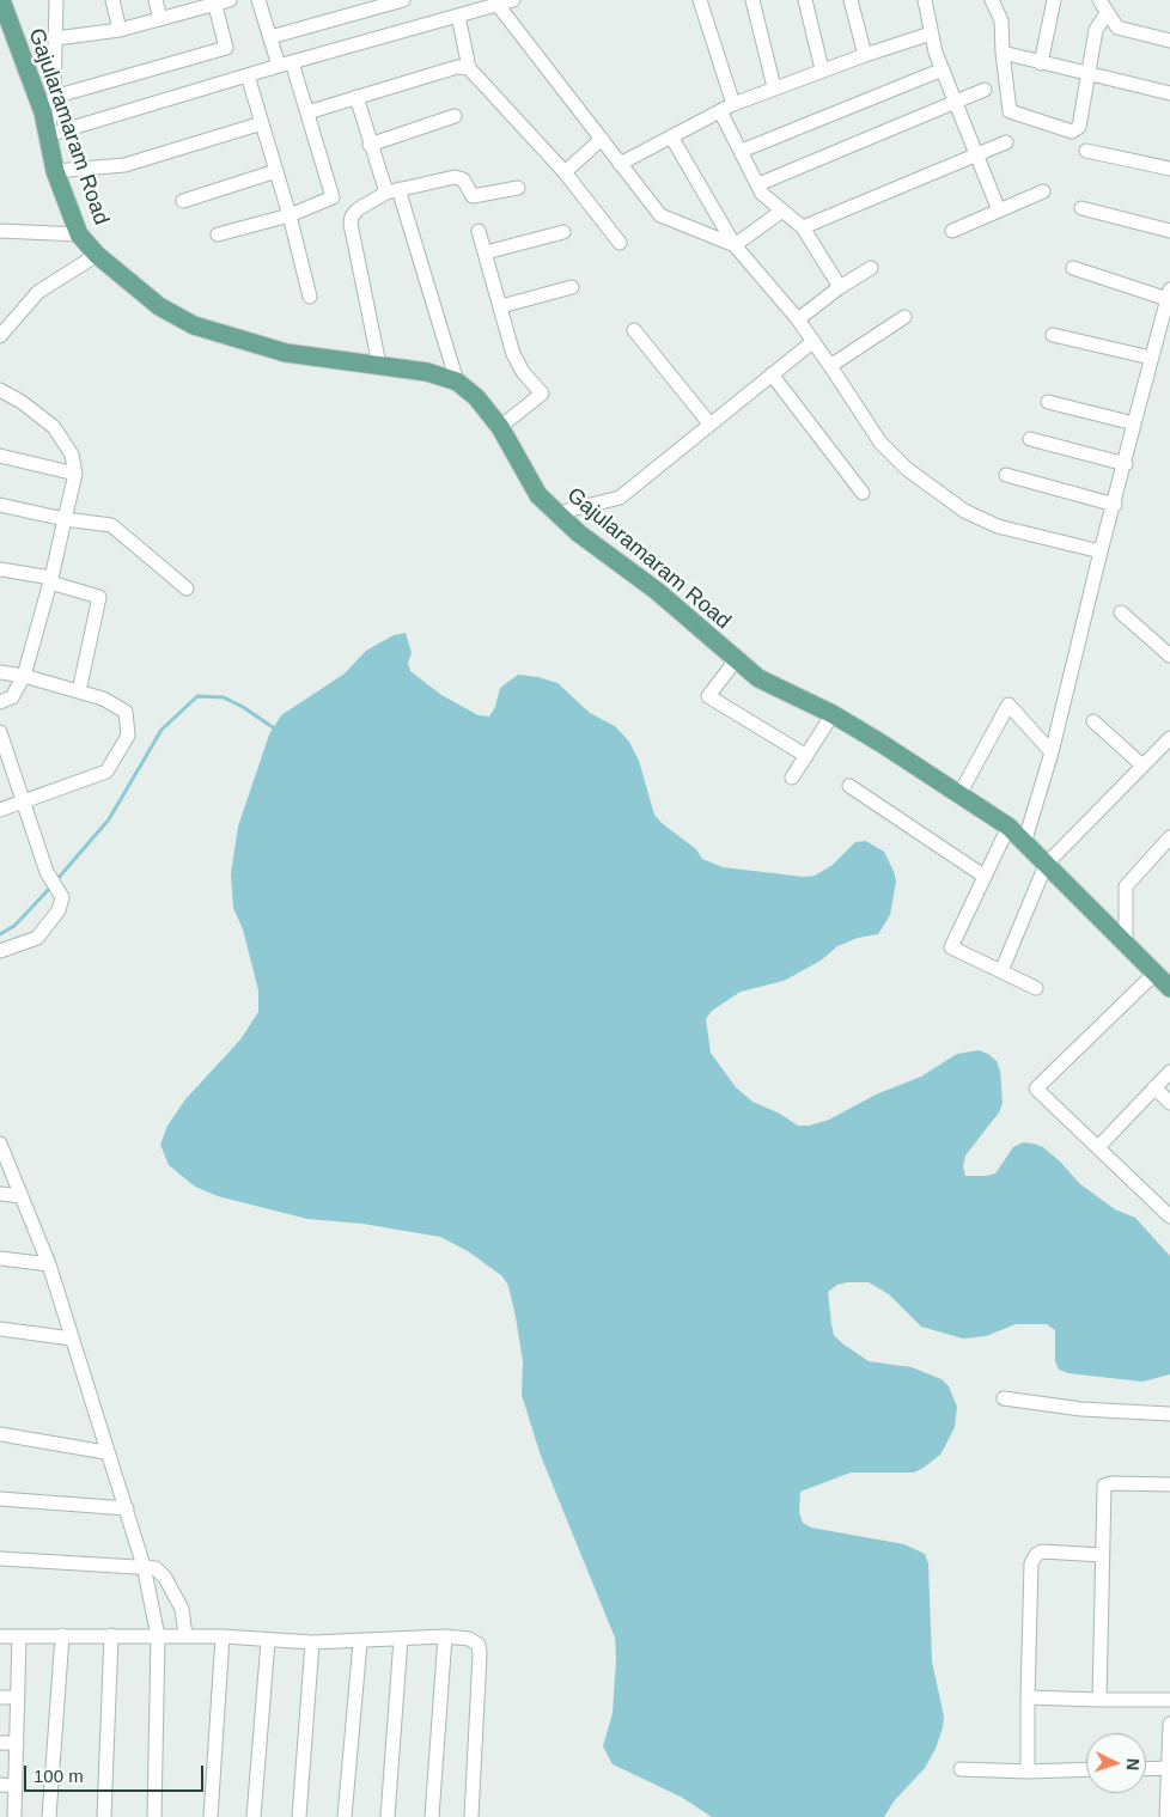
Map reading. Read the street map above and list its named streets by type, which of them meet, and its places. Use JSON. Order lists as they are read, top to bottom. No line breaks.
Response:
{"streets":{"main road":["Gajularamaram Road"]},"scale_bar":"100 m","north":"right"}
